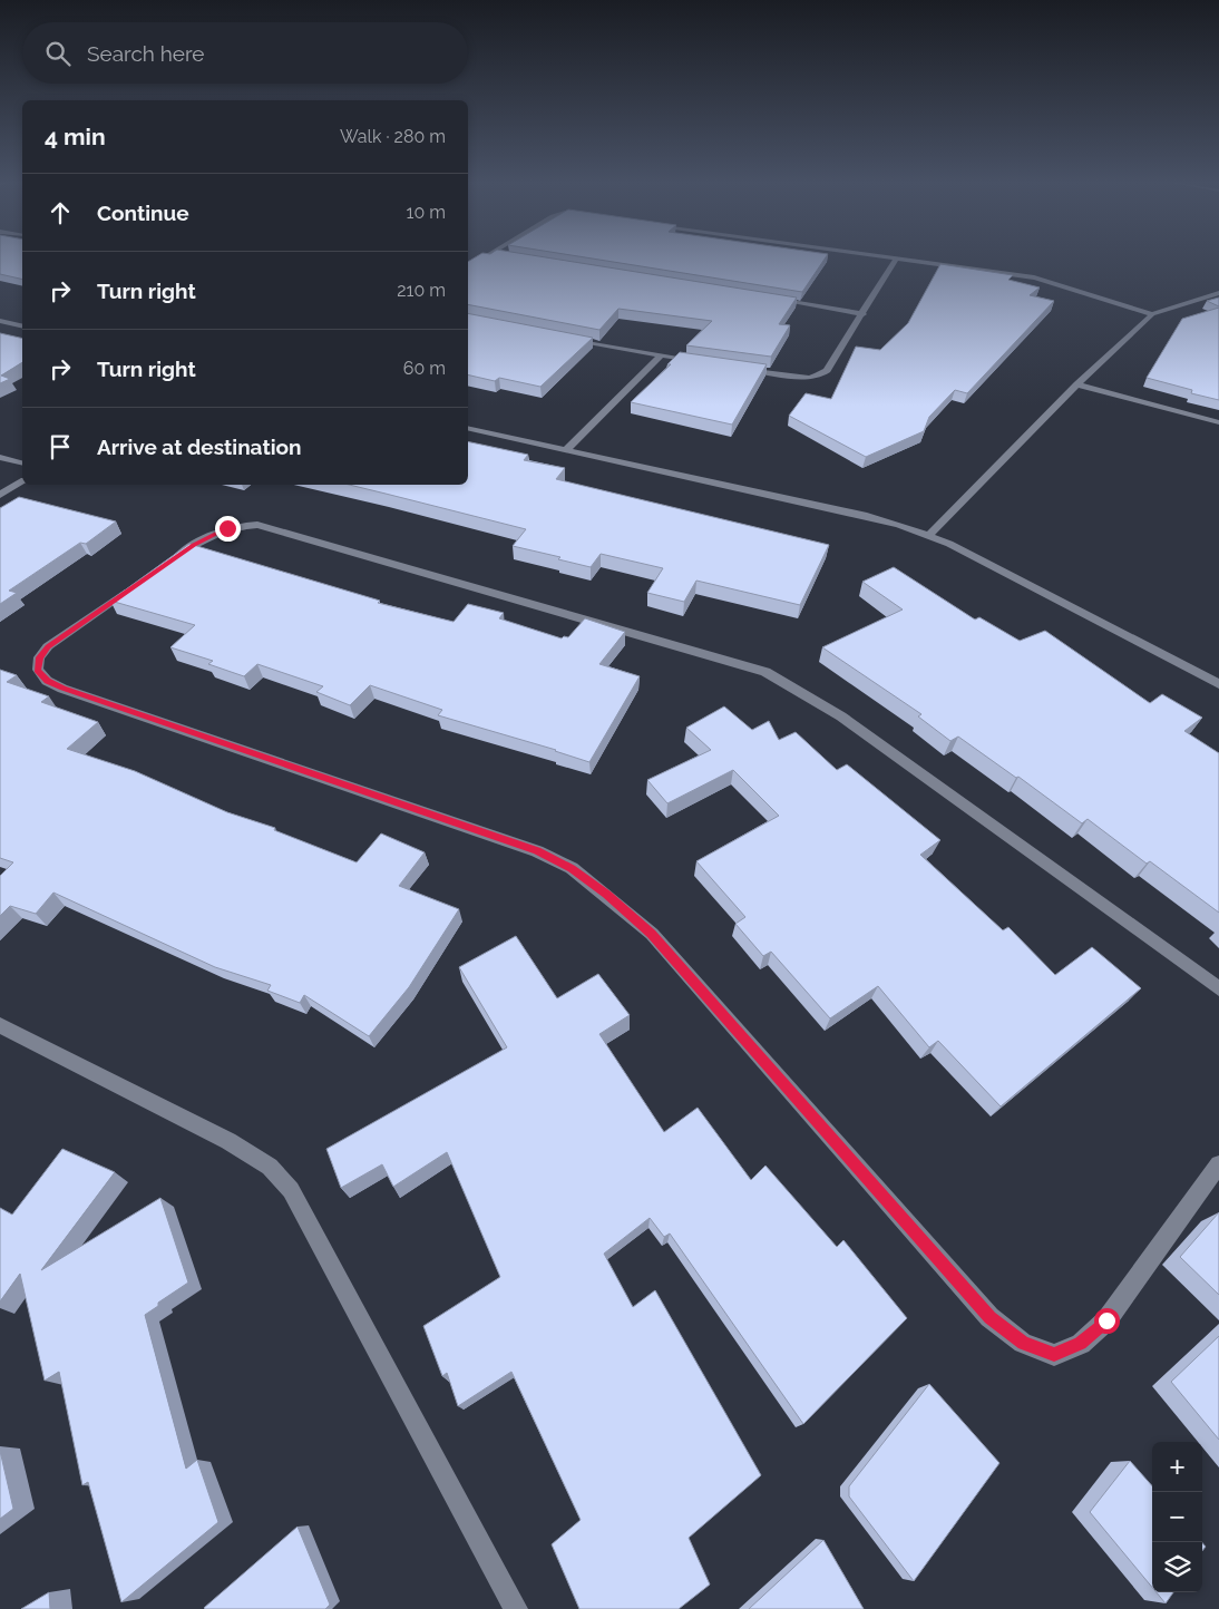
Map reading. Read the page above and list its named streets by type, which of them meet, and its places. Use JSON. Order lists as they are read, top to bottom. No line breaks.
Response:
{"page":{"search":"Search here","heading":["4 min","Walk · 280 m"],"list":[["Continue","10 m"],["Turn right","210 m"],["Turn right","60 m"],"Arrive at destination"],"map_buttons":["+","−"]}}
